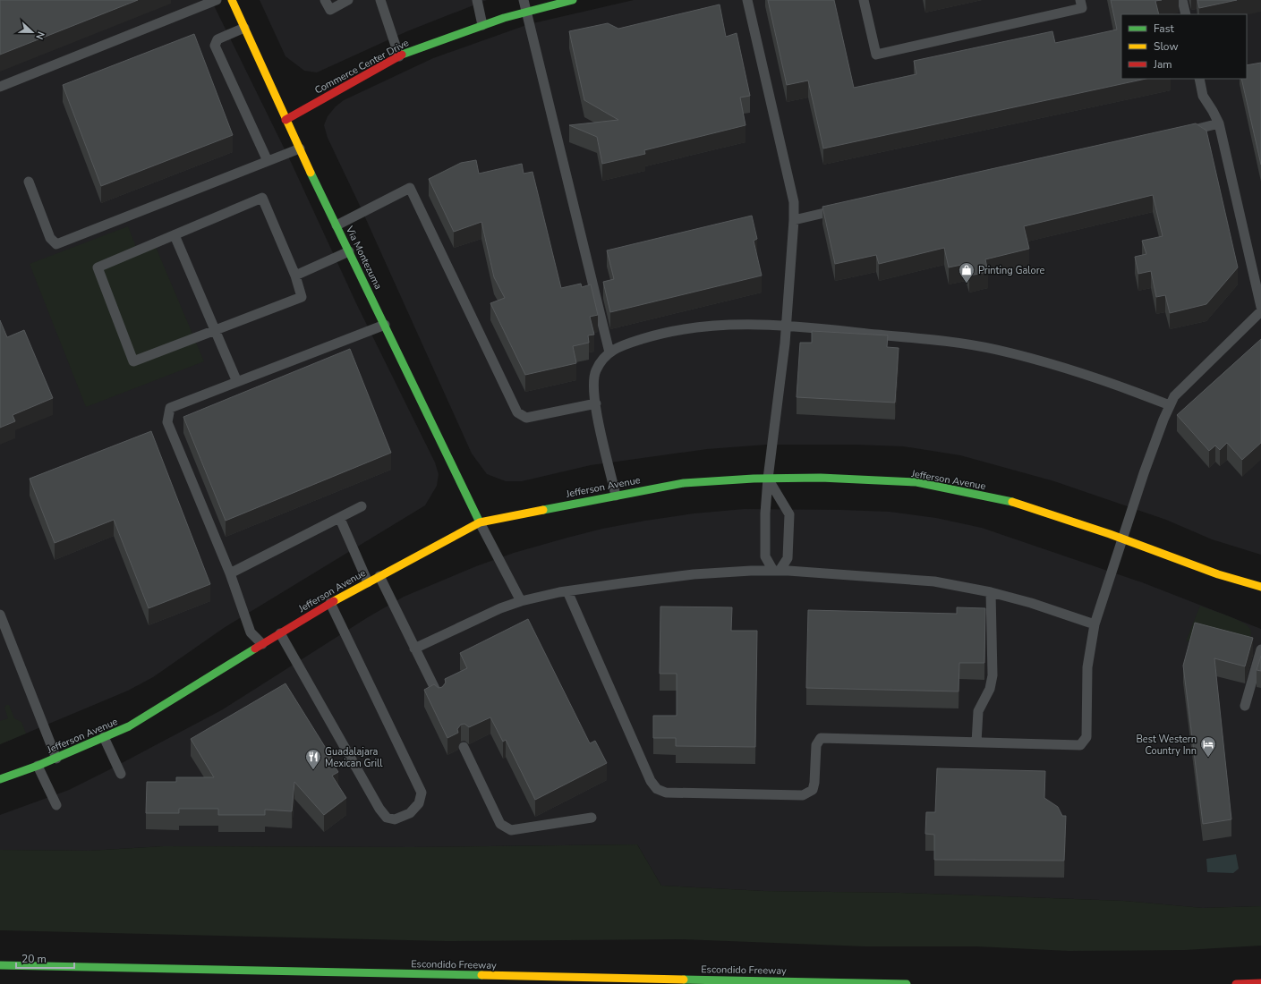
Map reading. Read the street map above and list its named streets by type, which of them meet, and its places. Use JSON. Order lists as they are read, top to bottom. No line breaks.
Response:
{"streets":{"main road":["Commerce Center Drive","Via Montezuma","Jefferson Avenue","Escondido Freeway"]},"crossings":[["Commerce Center Drive","Via Montezuma"],["Via Montezuma","Jefferson Avenue"]],"places":{"shop":["Printing Galore"],"hotel":["Best Western Country Inn"],"restaurant":["Guadalajara Mexican Grill"]},"legend":["Fast","Slow","Jam"],"scale_bar":"20 m","north":"right"}
